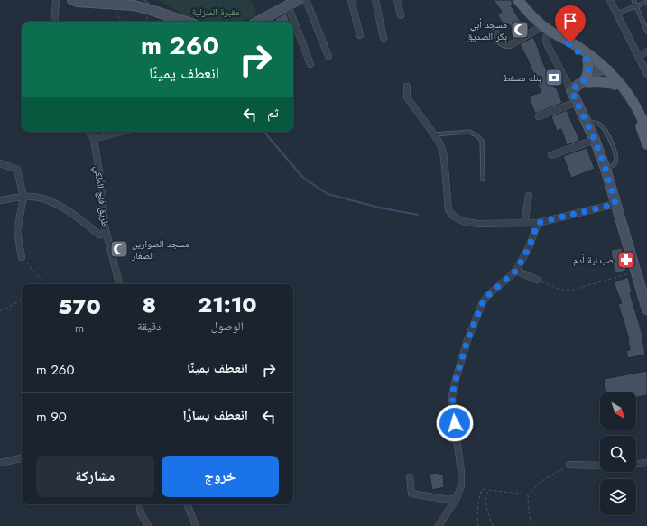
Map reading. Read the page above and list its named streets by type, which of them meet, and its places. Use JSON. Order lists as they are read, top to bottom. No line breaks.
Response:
{"streets":{"street":["طريق فلج الملكي"]},"parks":["مقبرة المنزلية"],"places":{"mosque":["مسجد أبي بكر الصديق","مسجد الصوارين الصغار"],"bank":["بنك مسقط"],"pharmacy":["صيدلية أدم"]},"north":"bottom right","page":{"turn":["260 m","انعطف يمينًا"],"then":"ثم","eta":["21:10","الوصول","8","دقيقة","570","m"],"list":[{"name":"انعطف يمينًا","value":"260 m"},{"name":"انعطف يسارًا","value":"90 m"}],"buttons":["خروج","مشاركة"]}}
